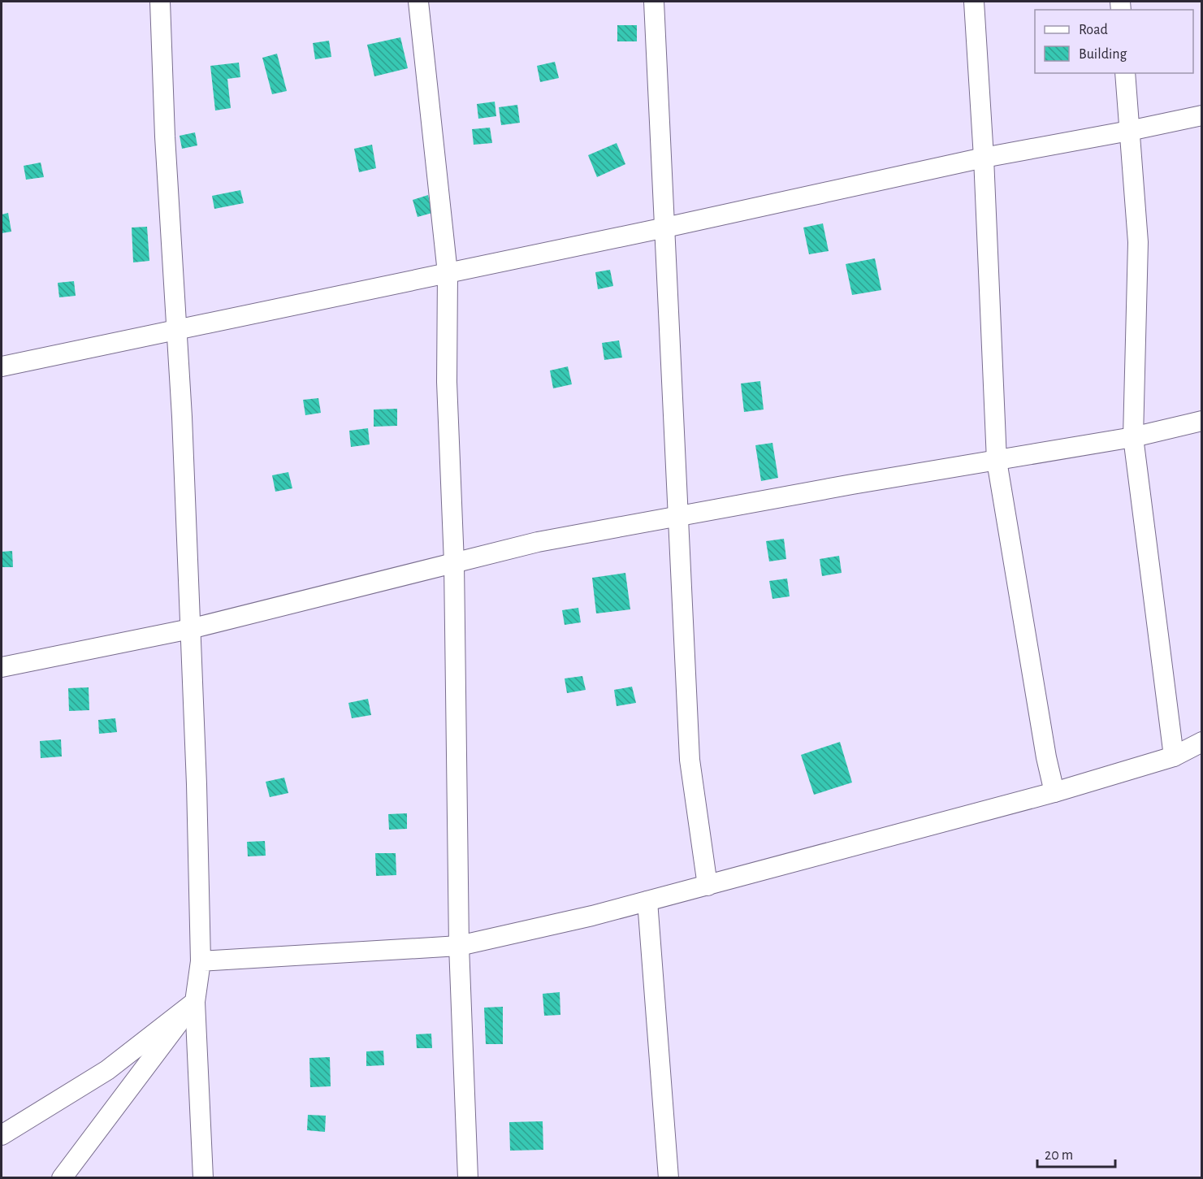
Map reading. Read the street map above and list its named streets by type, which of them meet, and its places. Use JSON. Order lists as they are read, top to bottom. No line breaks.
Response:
{"legend":["Road","Building"],"scale_bar":"20 m"}
